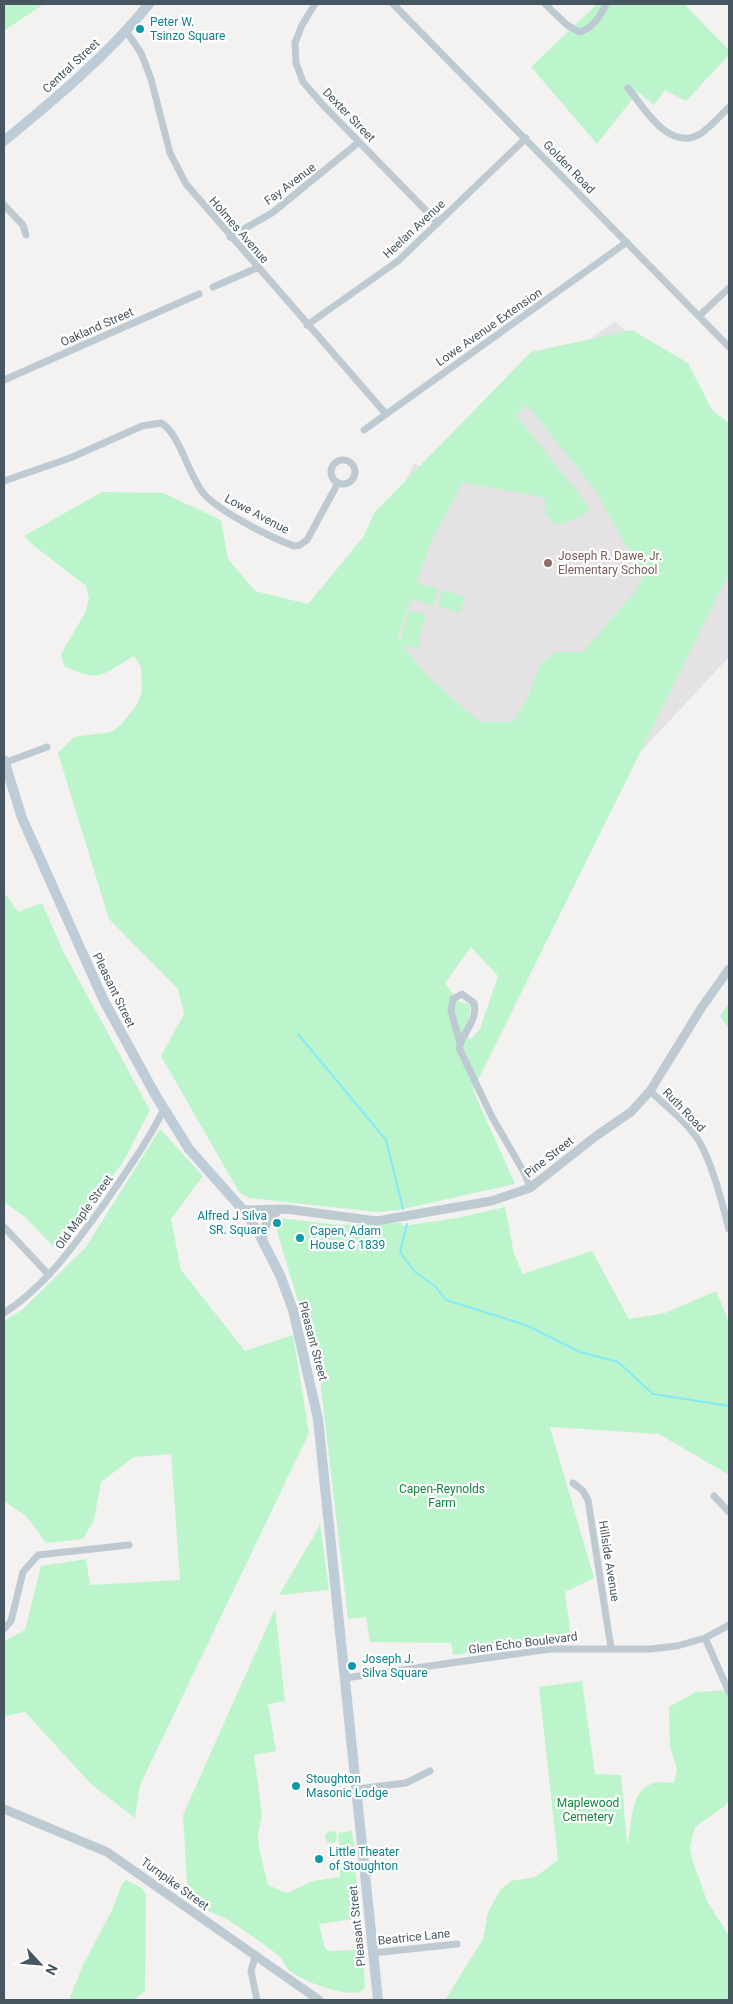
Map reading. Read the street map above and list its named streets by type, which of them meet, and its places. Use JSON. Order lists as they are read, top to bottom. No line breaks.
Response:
{"streets":{"main road":["Central Street","Pleasant Street"],"street":["Dexter Street","Golden Road","Fay Avenue","Heelan Avenue","Holmes Avenue","Oakland Street","Lowe Avenue Extension","Lowe Avenue","Ruth Road","Pine Street","Old Maple Street","Hillside Avenue","Glen Echo Boulevard","Turnpike Street","Beatrice Lane"]},"crossings":[["Central Street","Holmes Avenue"],["Dexter Street","Fay Avenue"],["Dexter Street","Heelan Avenue"],["Golden Road","Heelan Avenue"],["Golden Road","Lowe Avenue Extension"],["Fay Avenue","Holmes Avenue"],["Heelan Avenue","Holmes Avenue"],["Holmes Avenue","Lowe Avenue Extension"],["Pleasant Street","Pine Street"],["Pleasant Street","Old Maple Street"],["Pleasant Street","Glen Echo Boulevard"],["Pleasant Street","Beatrice Lane"],["Ruth Road","Pine Street"],["Hillside Avenue","Glen Echo Boulevard"]],"parks":["Capen-Reynolds Farm","Maplewood Cemetery"],"places":["Peter W. Tsinzo Square","Joseph R. Dawe, Jr. Elementary School","Alfred J Silva SR. Square","Capen, Adam House C 1839","Joseph J. Silva Square","Stoughton Masonic Lodge","Little Theater of Stoughton"],"north":"bottom right"}
